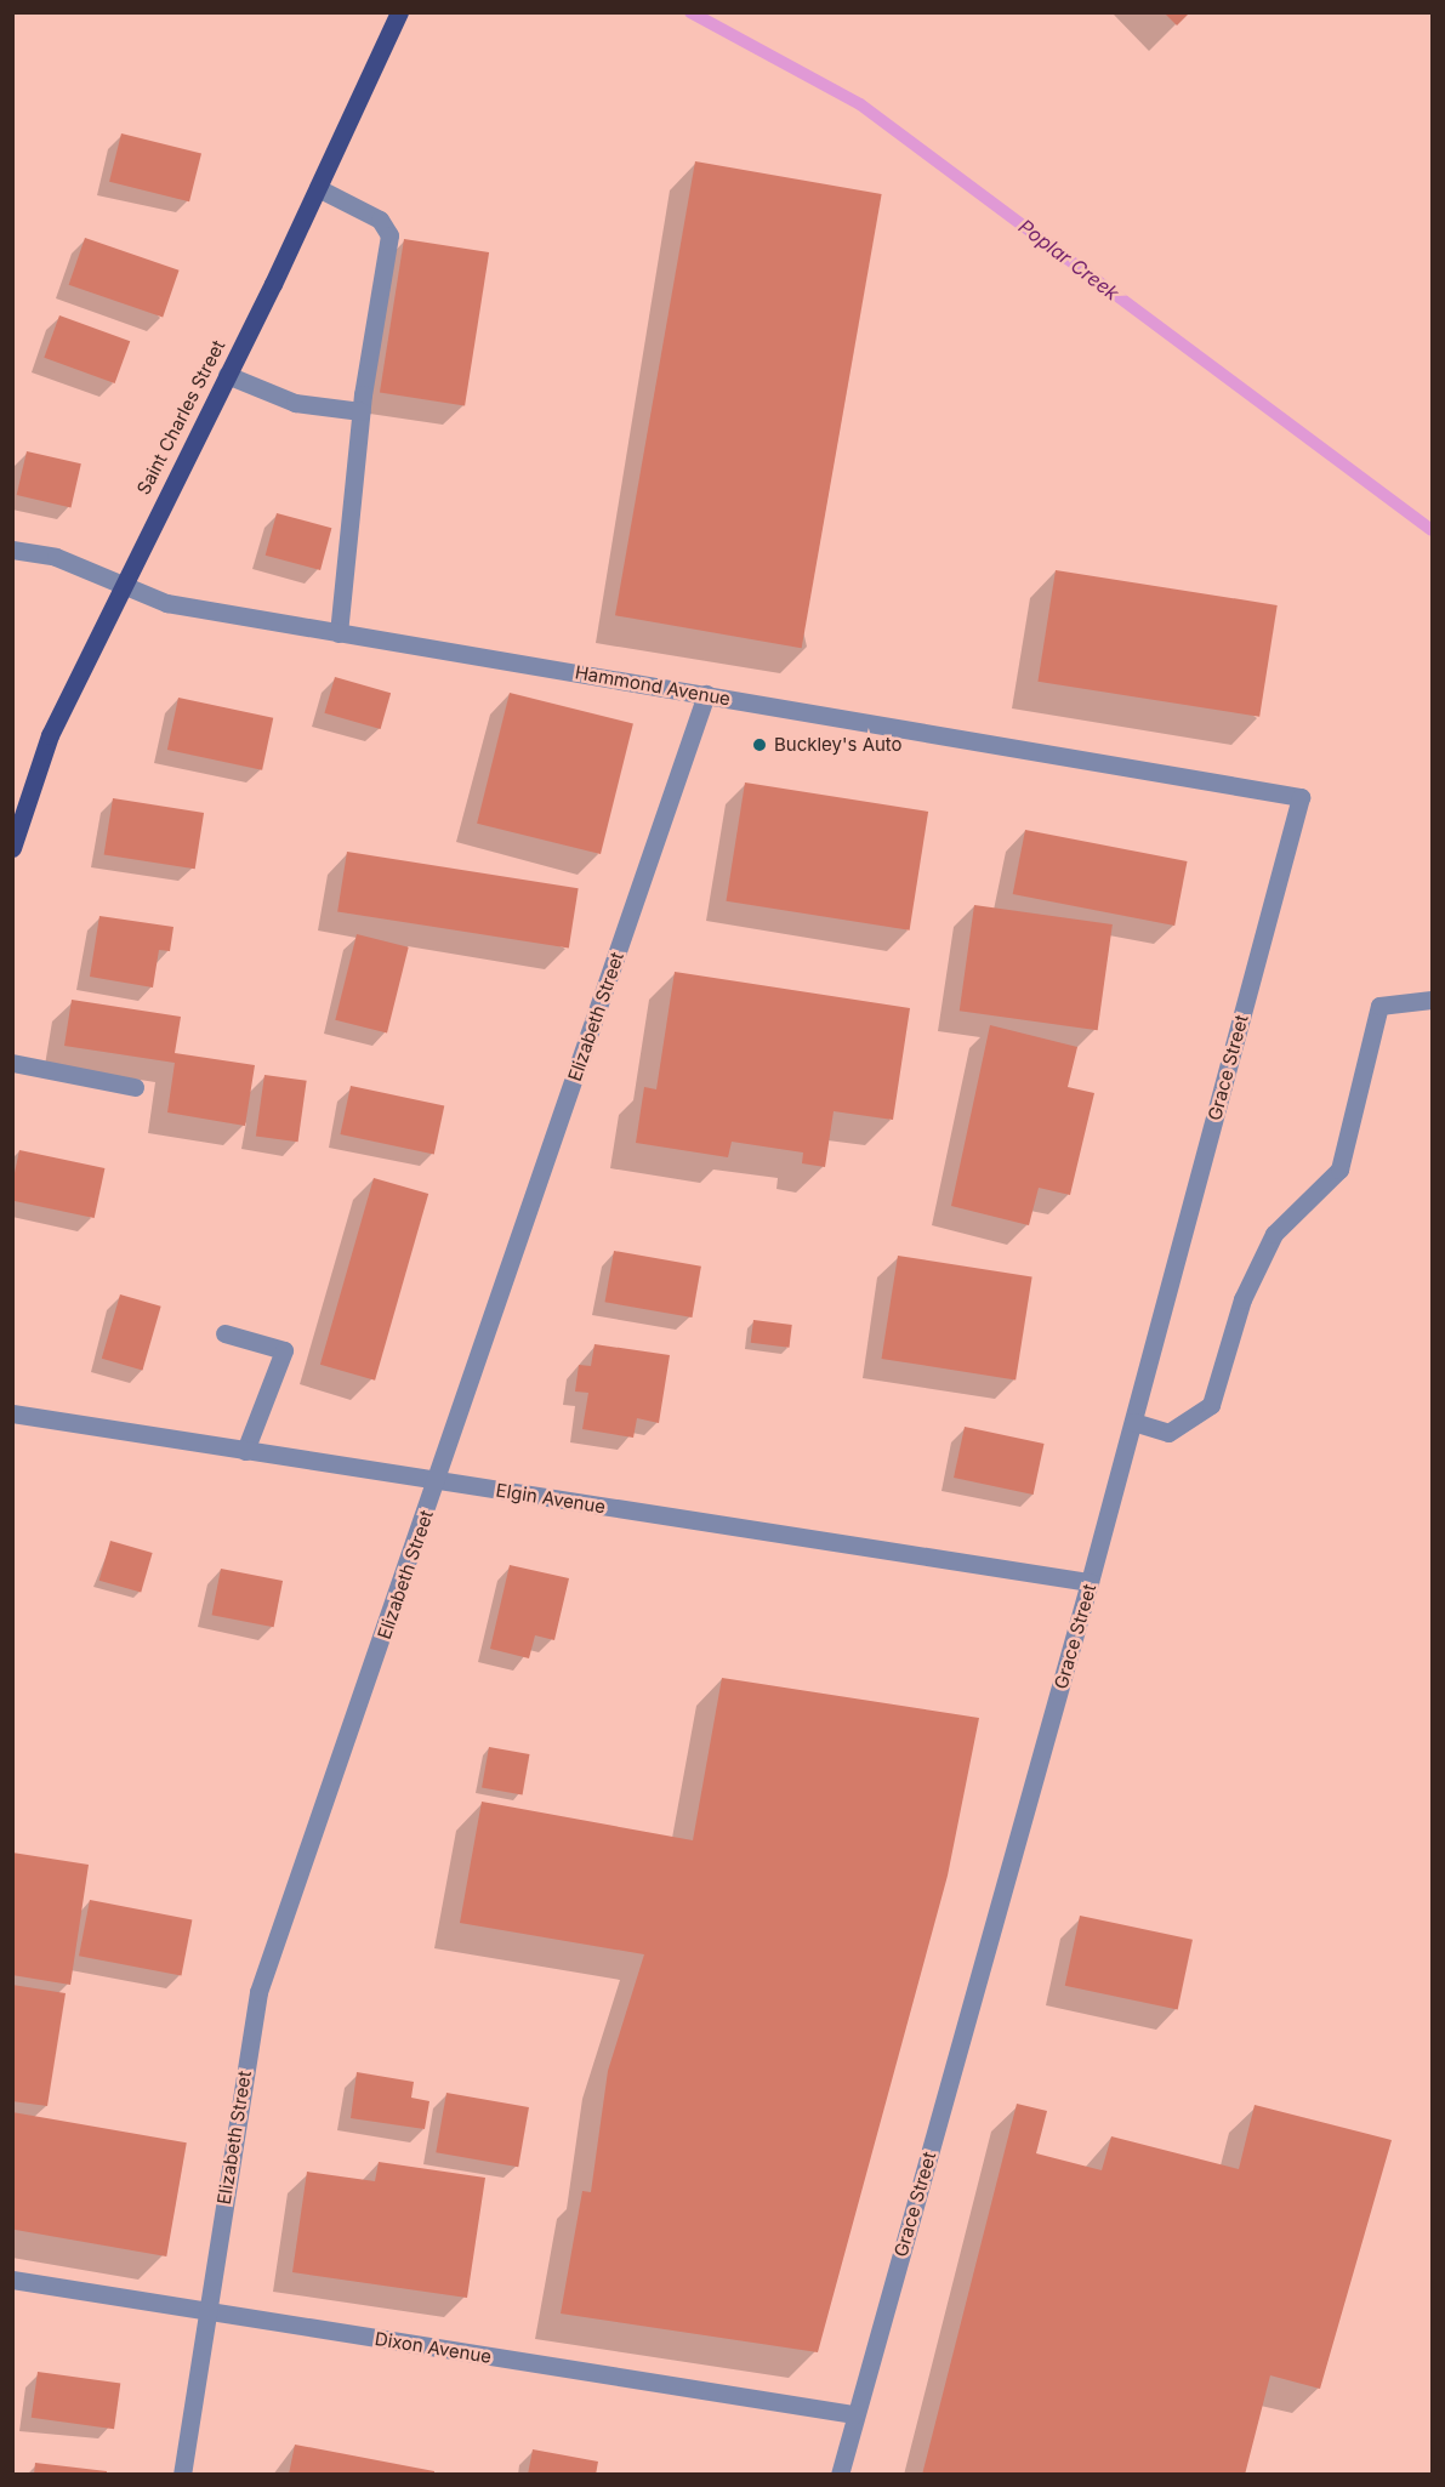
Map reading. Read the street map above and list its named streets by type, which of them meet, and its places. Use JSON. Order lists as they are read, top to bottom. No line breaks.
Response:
{"streets":{"main road":["Saint Charles Street"],"street":["Hammond Avenue","Elizabeth Street","Grace Street","Elgin Avenue","Dixon Avenue"]},"crossings":[["Saint Charles Street","Hammond Avenue"],["Hammond Avenue","Elizabeth Street"],["Hammond Avenue","Grace Street"],["Elizabeth Street","Elgin Avenue"],["Elizabeth Street","Dixon Avenue"],["Grace Street","Elgin Avenue"],["Grace Street","Dixon Avenue"]],"water":["Poplar Creek"],"places":["Buckley's Auto"]}
